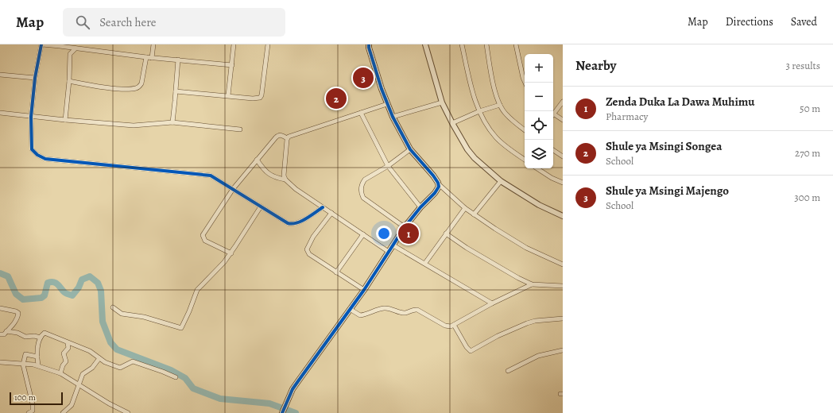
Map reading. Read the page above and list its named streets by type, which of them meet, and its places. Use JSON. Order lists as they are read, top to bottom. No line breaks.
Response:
{"scale_bar":"100 m","page":{"header":"Map","search":"Search here","nav":["Map","Directions","Saved"],"heading":["Nearby","3 results"],"map_buttons":["+","−"],"pins":["3","2","1"],"list":[{"mark":"1","name":"Zenda Duka La Dawa Muhimu","note":"Pharmacy","value":"50 m"},{"mark":"2","name":"Shule ya Msingi Songea","note":"School","value":"270 m"},{"mark":"3","name":"Shule ya Msingi Majengo","note":"School","value":"300 m"}],"scale":"100 m"}}
